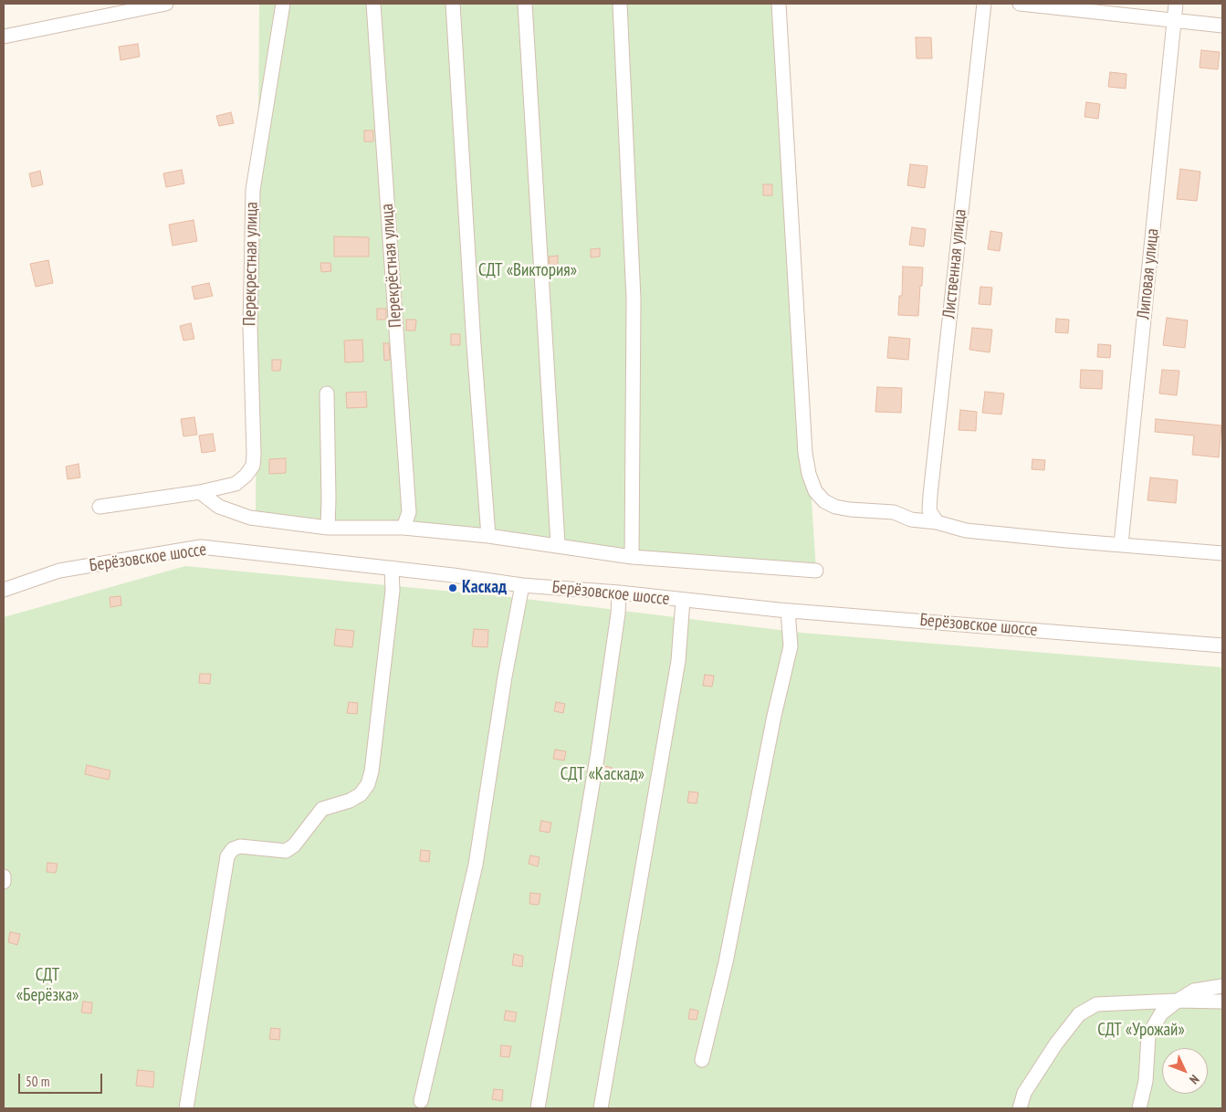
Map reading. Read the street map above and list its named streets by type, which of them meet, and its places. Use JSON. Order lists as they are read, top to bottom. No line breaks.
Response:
{"streets":{"street":["Перекрестная улица","Лиственная улица","Перекрёстная улица","Липовая улица","Берёзовское шоссе"]},"parks":["СДТ «Виктория»","СДТ «Каскад»","СДТ «Берёзка»","СДТ «Урожай»"],"places":["Каскад"],"scale_bar":"50 m","north":"bottom right"}
